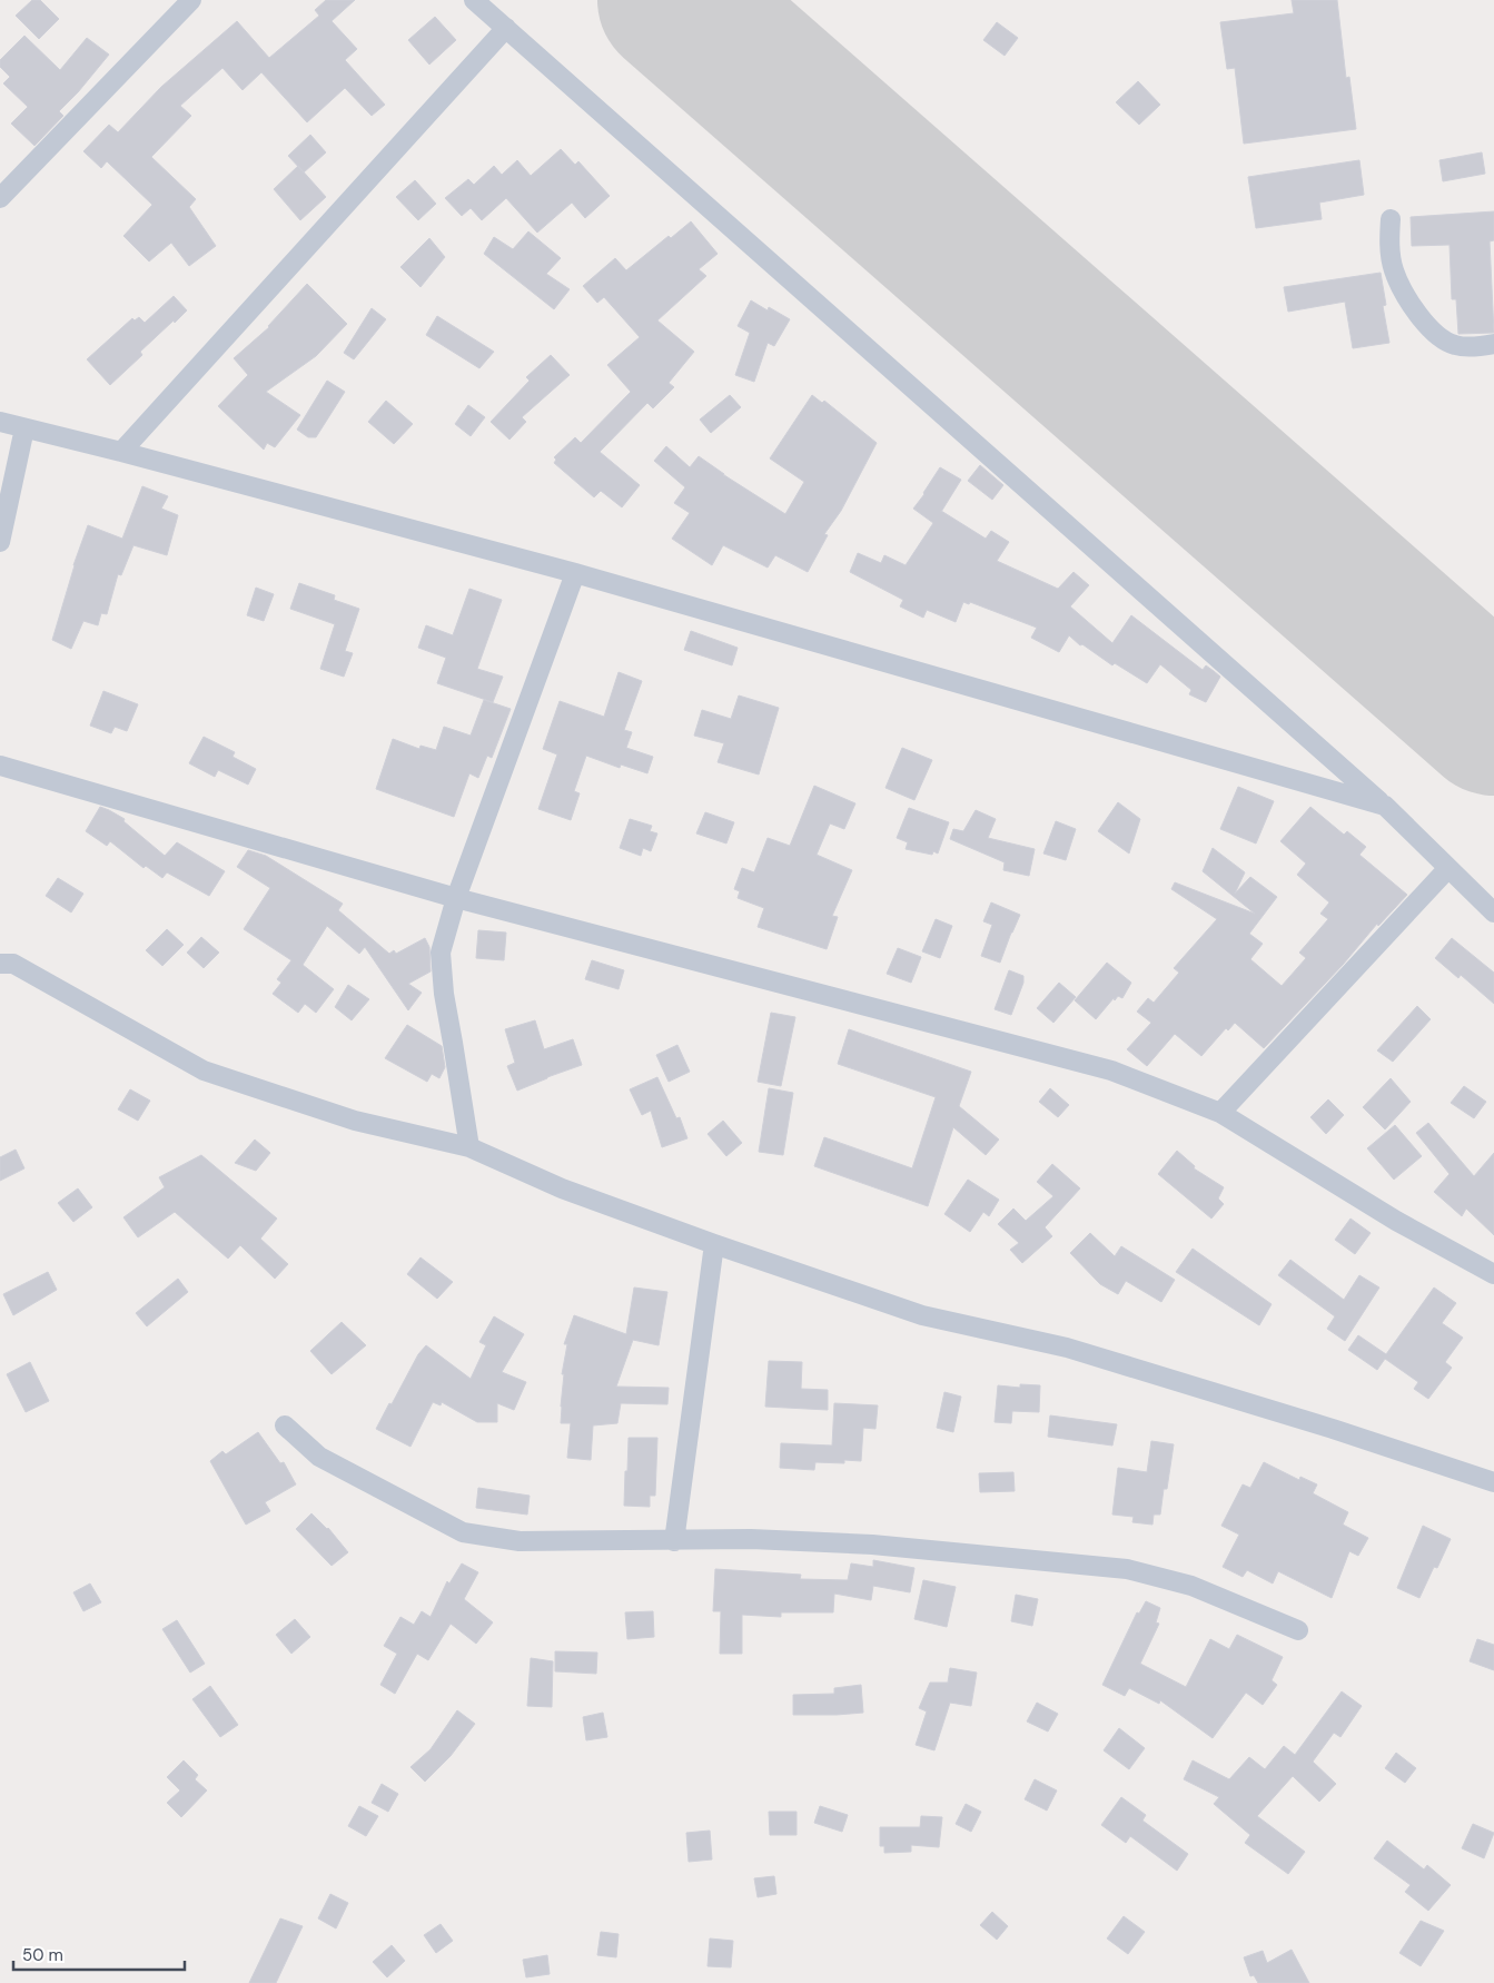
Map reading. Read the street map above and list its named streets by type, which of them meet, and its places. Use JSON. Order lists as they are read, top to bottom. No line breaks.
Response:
{"scale_bar":"50 m"}
